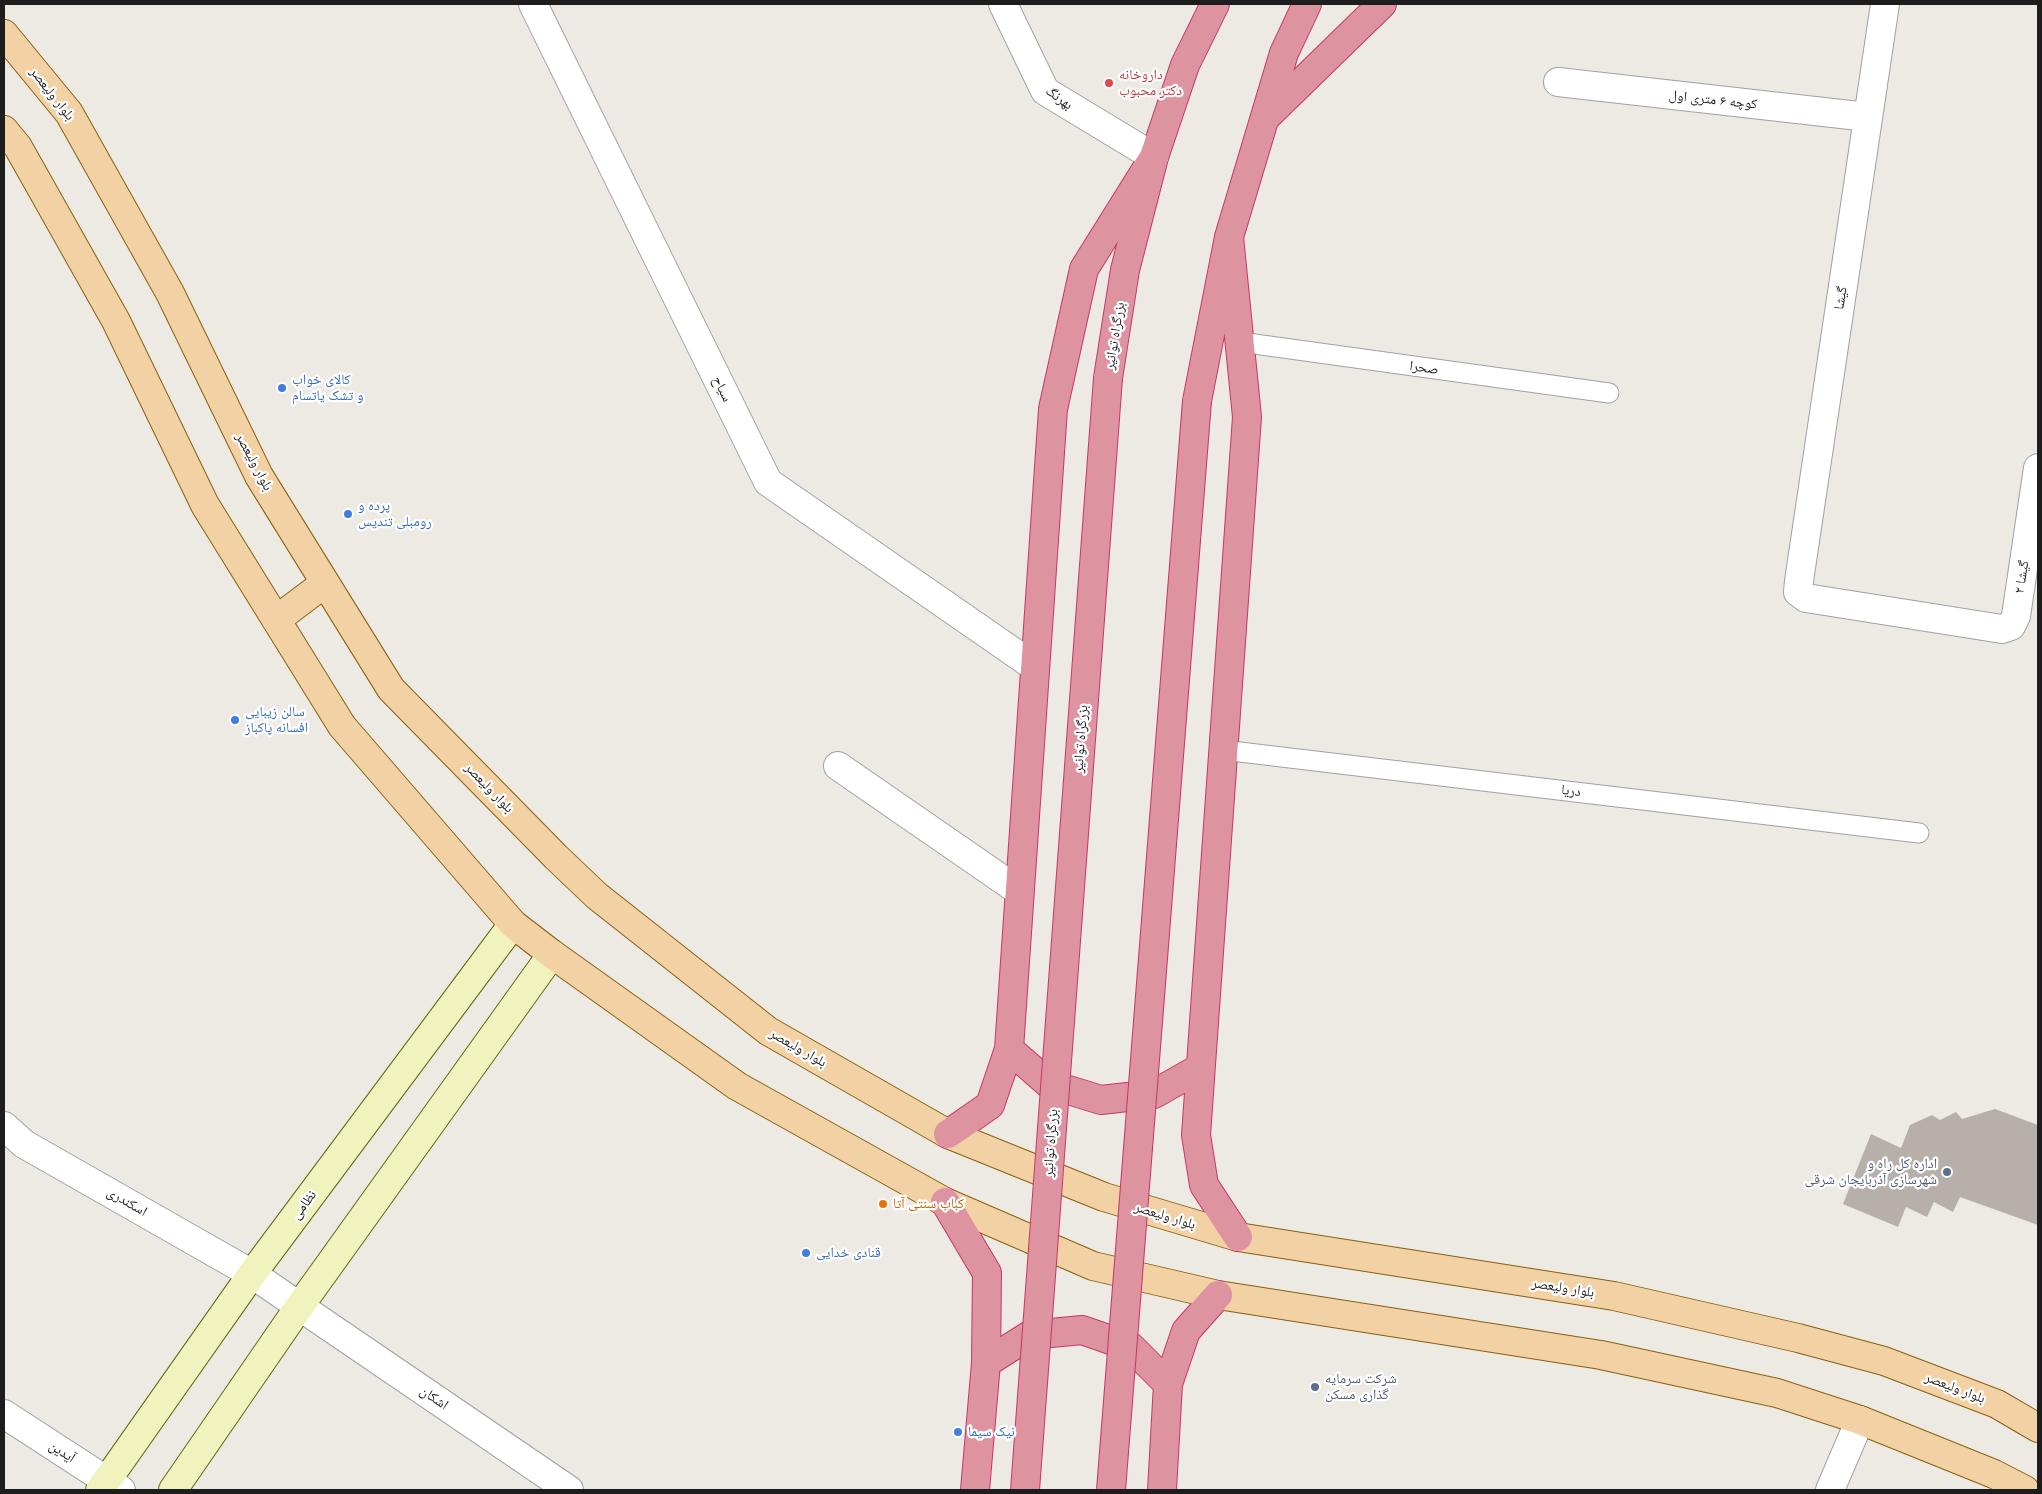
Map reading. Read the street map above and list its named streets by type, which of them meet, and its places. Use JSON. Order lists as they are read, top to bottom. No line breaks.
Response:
{"streets":{"highway":["بزرگراه توانیر"],"main road":["بلوار ولیعصر","نظامی"],"street":["بهرنگ","کوچه ۶ متری اول","گیشا","سیاح","گیشا ۲","اسکندری","اشکان","آیدین"],"lane":["صحرا","دریا"]},"crossings":[["بهرنگ","بزرگراه توانیر"],["کوچه ۶ متری اول","گیشا"],["گیشا","گیشا ۲"],["اسکندری","نظامی"],["اسکندری","اشکان"],["نظامی","آیدین"]],"places":["داروخانه دکتر محبوب","کالای خواب و تشک یاتسام","پرده و رومبلی تندیس","سالن زیبایی افسانه پاکباز","اداره کل راه و شهرسازی آذربایجان شرقی","کباب سنتی آتا","قنادی خدایی","شرکت سرمایه گذاری مسکن","نیک سیما"]}
